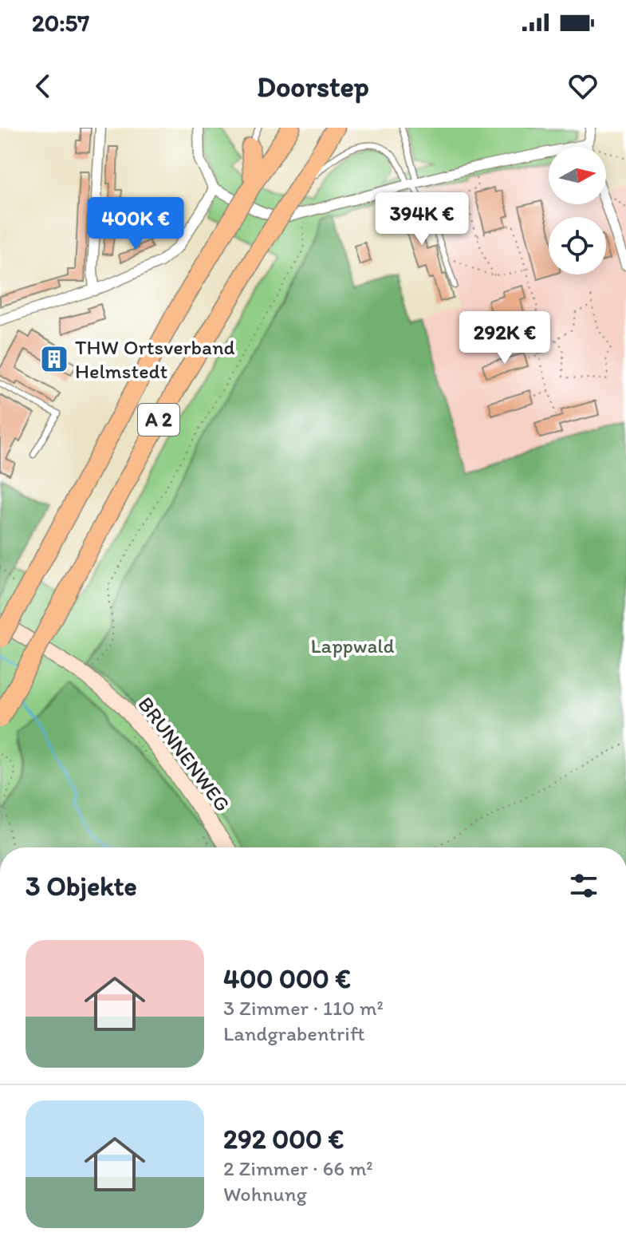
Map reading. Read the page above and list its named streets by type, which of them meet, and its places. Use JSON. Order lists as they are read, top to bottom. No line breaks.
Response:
{"streets":{"highway":["A 2"],"main road":["BRUNNENWEG"]},"parks":["Lappwald"],"places":{"building":["THW Ortsverband Helmstedt"]},"north":"right","page":{"status":"20:57","header":"Doorstep","price":["394K €","400K €","292K €"],"heading":"3 Objekte","list":[{"name":"400 000 €","note":"3 Zimmer · 110 m² · Landgrabentrift"},{"name":"292 000 €","note":"2 Zimmer · 66 m² · Wohnung"}]}}
